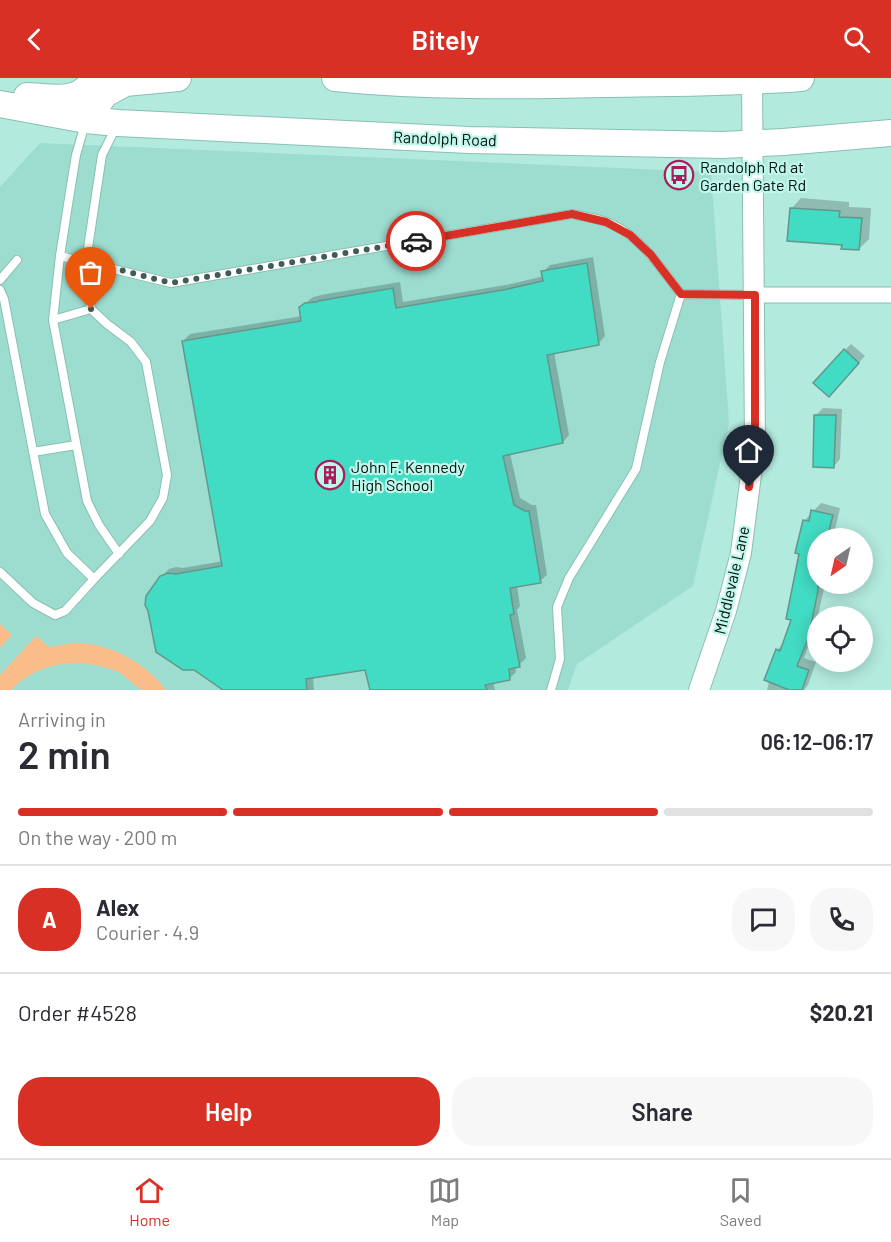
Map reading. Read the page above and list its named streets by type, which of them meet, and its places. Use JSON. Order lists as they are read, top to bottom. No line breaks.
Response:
{"streets":{"main road":["Randolph Road"],"street":["Middlevale Lane"]},"crossings":[["Randolph Road","Middlevale Lane"]],"places":{"bus stop":["Randolph Rd at Garden Gate Rd"],"building":["John F. Kennedy High School"]},"north":"bottom left","page":{"header":"Bitely","heading":["2 min","Arriving in","06:12–06:17"],"panel":["Alex","Courier · 4.9","Order #4528","$20.21"],"bar":"On the way · 200 m","round":"A","buttons":["Help","Share"],"tabs":["Home","Map","Saved"]}}
